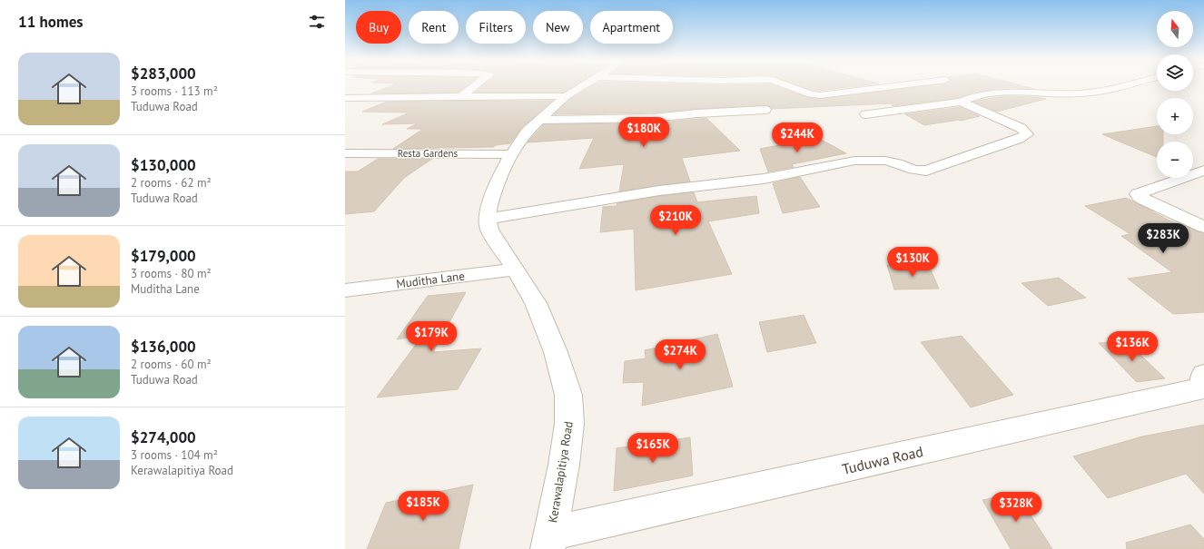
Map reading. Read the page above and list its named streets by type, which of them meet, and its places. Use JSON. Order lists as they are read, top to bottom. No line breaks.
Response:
{"streets":{"street":["Resta Gardens","Muditha Lane","Tuduwa Road","Kerawalapitiya Road"]},"crossings":[["Resta Gardens","Kerawalapitiya Road"],["Muditha Lane","Kerawalapitiya Road"],["Tuduwa Road","Kerawalapitiya Road"]],"north":"top","page":{"heading":"11 homes","map_buttons":["+","−"],"chip":["Buy","Rent","Filters","New","Apartment"],"list":[{"name":"$283,000","note":"3 rooms · 113 m² · Tuduwa Road"},{"name":"$130,000","note":"2 rooms · 62 m² · Tuduwa Road"},{"name":"$179,000","note":"3 rooms · 80 m² · Muditha Lane"},{"name":"$136,000","note":"2 rooms · 60 m² · Tuduwa Road"},{"name":"$274,000","note":"3 rooms · 104 m² · Kerawalapitiya Road"}],"price":["$180K","$244K","$210K","$283K","$130K","$179K","$136K","$274K","$165K","$185K","$328K"]}}
